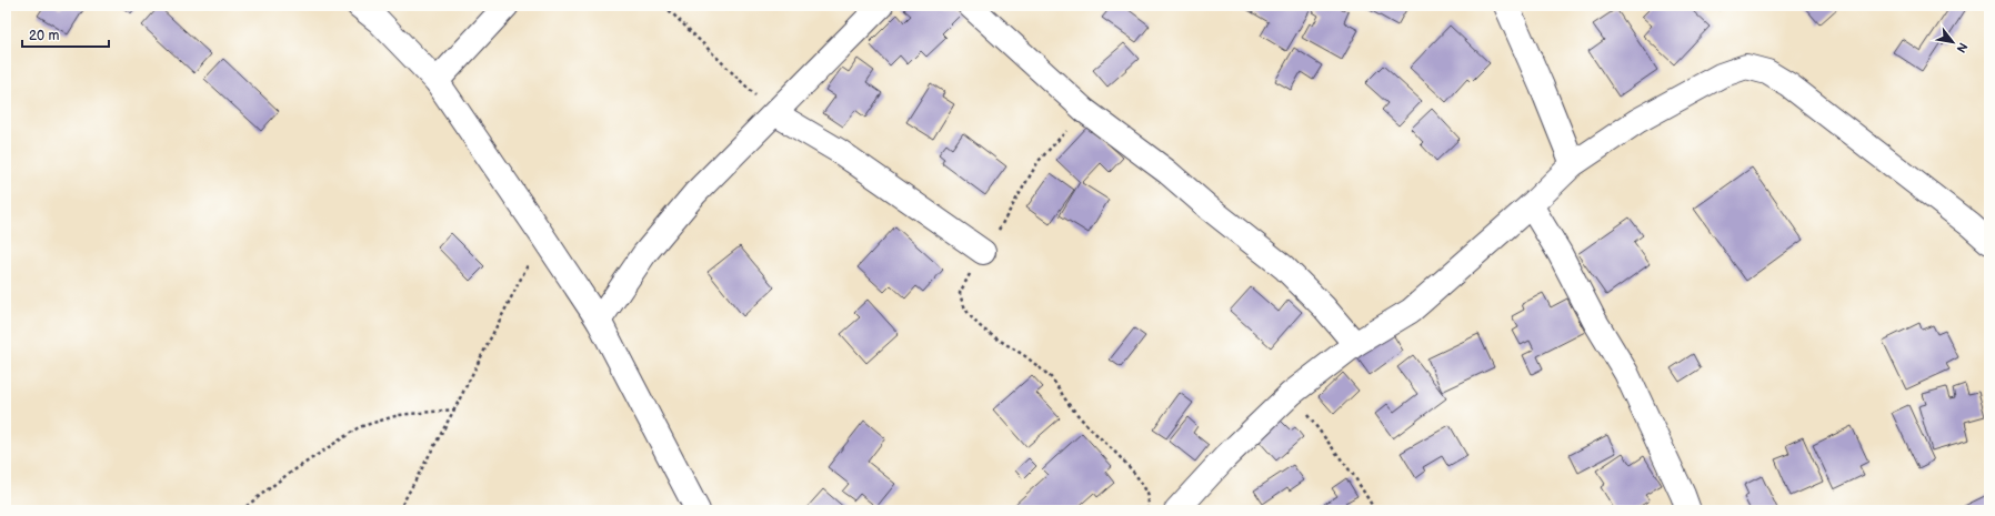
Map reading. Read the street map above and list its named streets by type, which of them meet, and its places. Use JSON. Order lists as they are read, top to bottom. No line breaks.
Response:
{"scale_bar":"20 m","north":"bottom right"}
